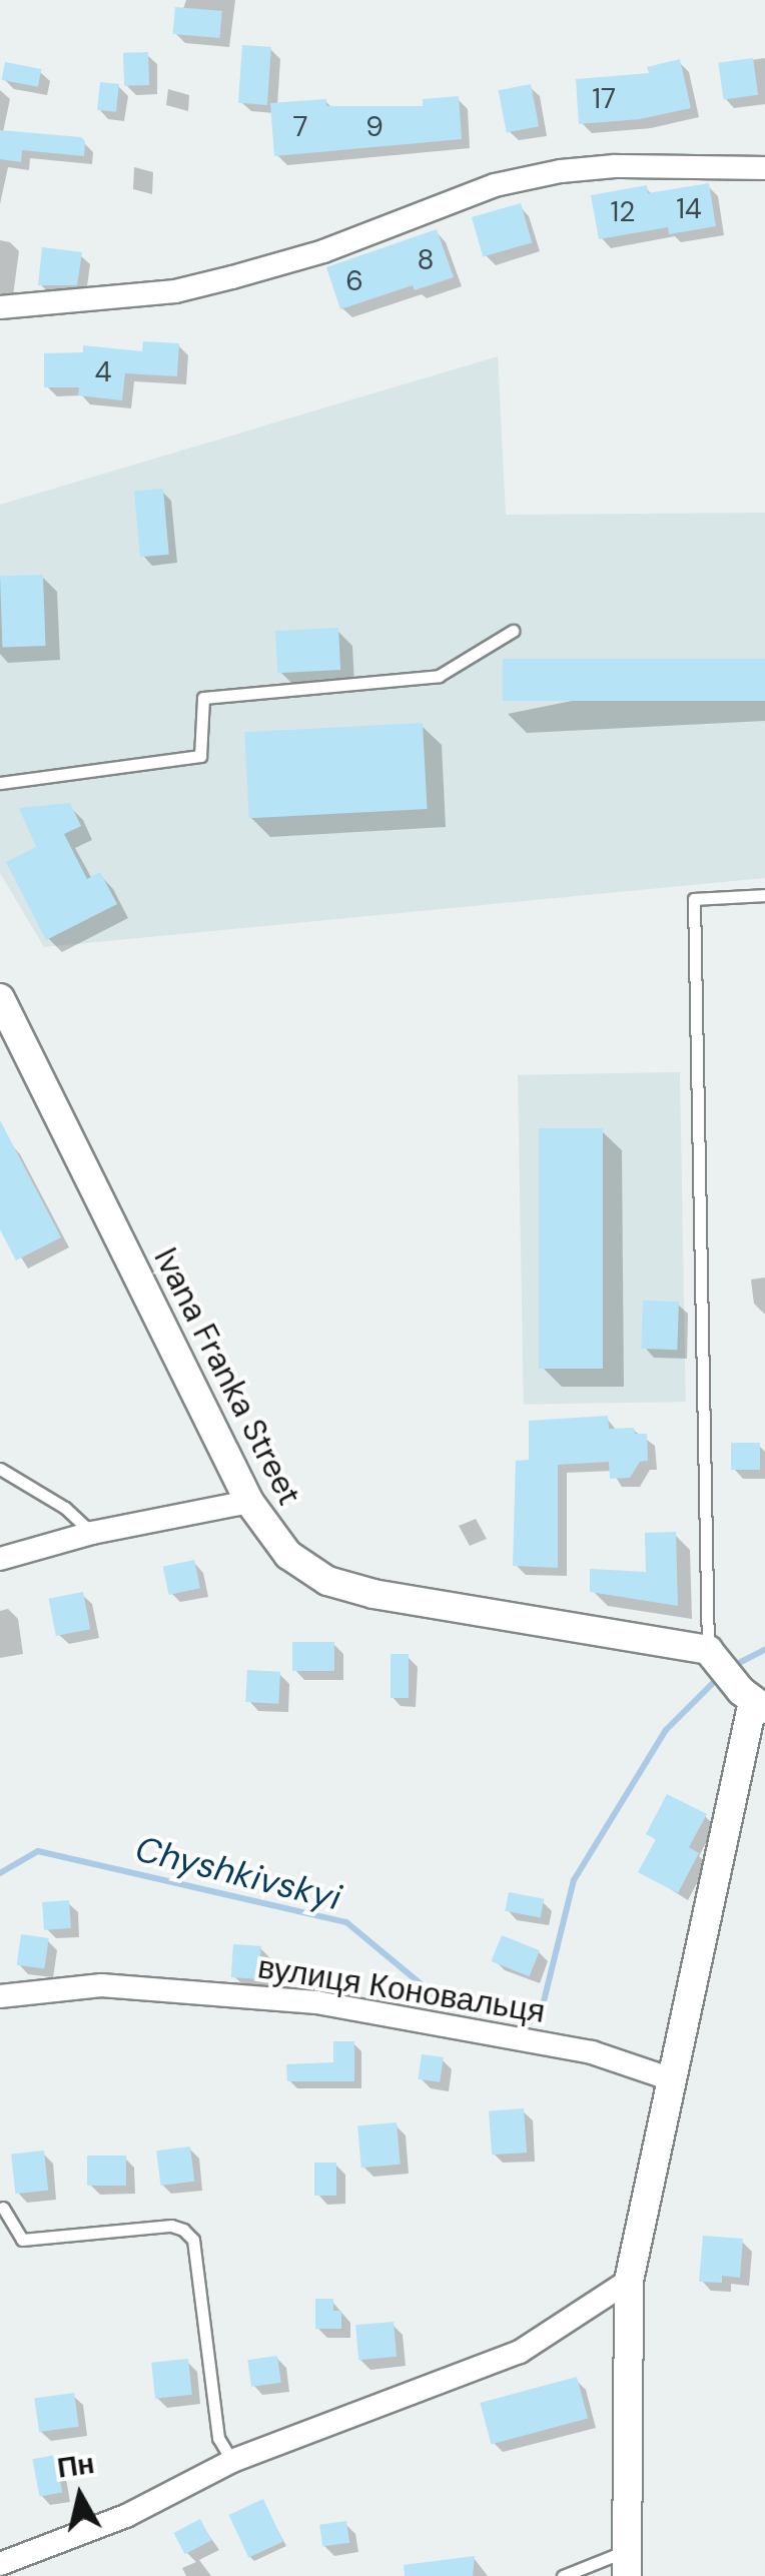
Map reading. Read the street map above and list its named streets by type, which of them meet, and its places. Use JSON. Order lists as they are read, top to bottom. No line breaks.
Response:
{"streets":{"street":["Ivana Franka Street","вулиця Коновальця"]},"water":["Chyshkivskyi"],"house_numbers":["17","7","9","14","12","8","6","4"],"north":"top"}
